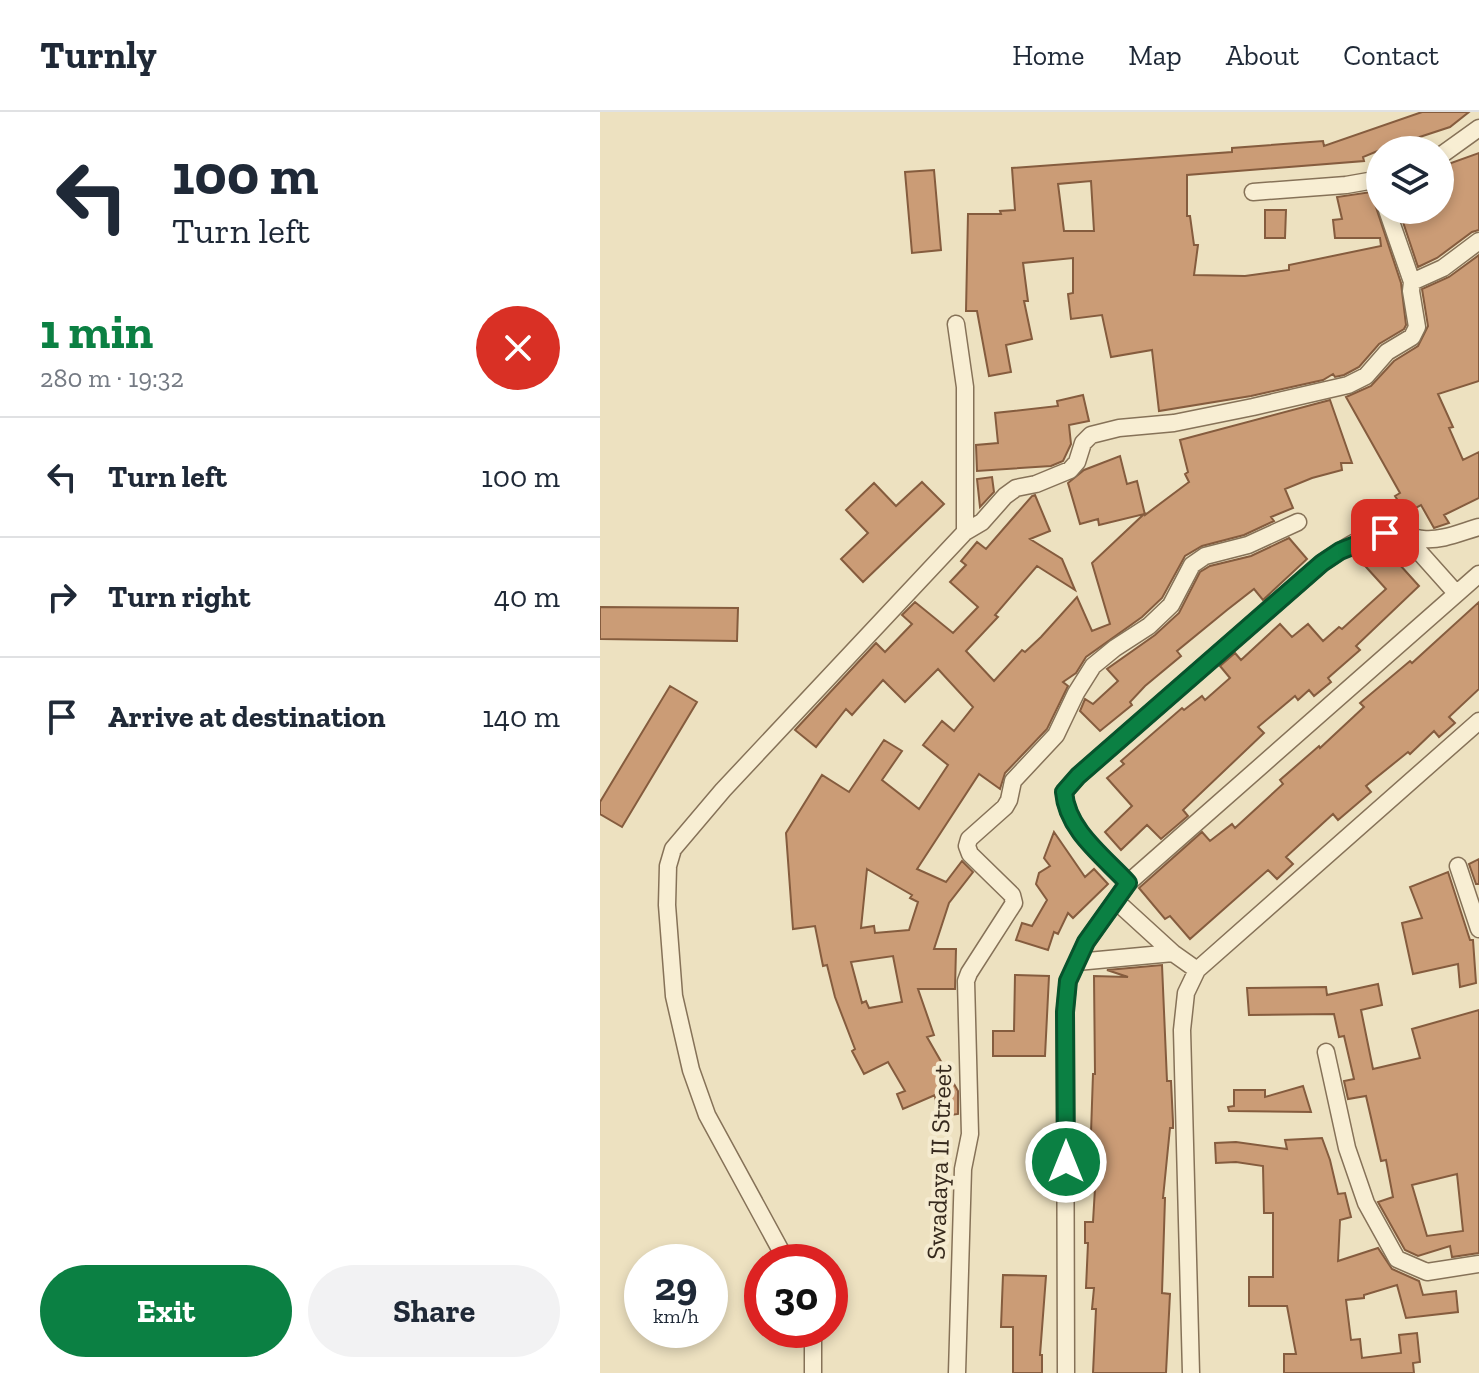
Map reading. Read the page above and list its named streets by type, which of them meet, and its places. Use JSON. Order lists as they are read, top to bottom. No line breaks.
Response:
{"streets":{"street":["Swadaya II Street"]},"page":{"header":"Turnly","nav":["Home","Map","About","Contact"],"turn":["100 m","Turn left"],"heading":["1 min","280 m · 19:32"],"list":[{"name":"Turn left","value":"100 m"},{"name":"Turn right","value":"40 m"},{"name":"Arrive at destination","value":"140 m"}],"speed":"29 km/h","limit":"30","buttons":["Exit","Share"]}}
